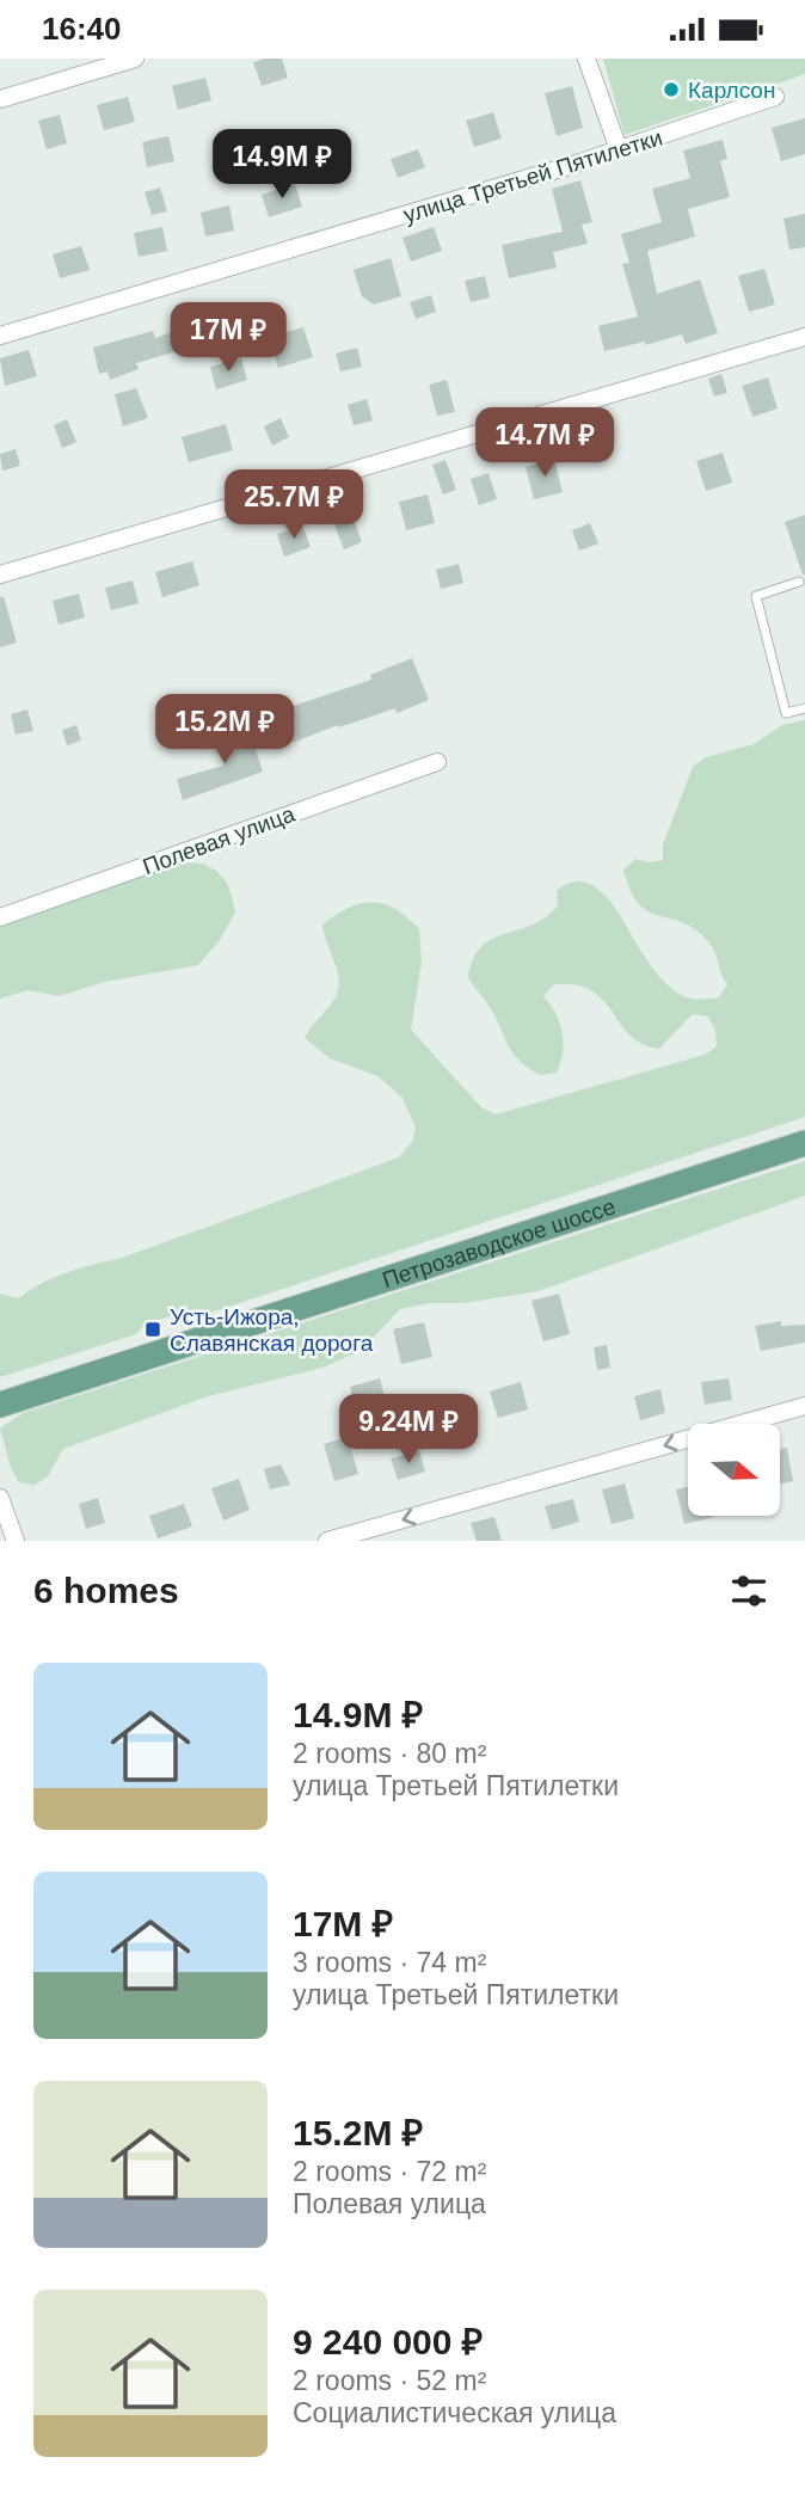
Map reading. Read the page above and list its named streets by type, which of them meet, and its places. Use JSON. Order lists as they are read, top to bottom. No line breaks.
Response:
{"streets":{"main road":["Петрозаводское шоссе"],"street":["улица Третьей Пятилетки","Полевая улица"]},"places":{"other":["Карлсон"],"transit":["Усть-Ижора, Славянская дорога"]},"north":"right","page":{"status":"16:40","price":["14.9M ₽","17M ₽","14.7M ₽","25.7M ₽","15.2M ₽","9.24M ₽"],"heading":"6 homes","list":[{"name":"14.9M ₽","note":"2 rooms · 80 m² · улица Третьей Пятилетки"},{"name":"17M ₽","note":"3 rooms · 74 m² · улица Третьей Пятилетки"},{"name":"15.2M ₽","note":"2 rooms · 72 m² · Полевая улица"},{"name":"9 240 000 ₽","note":"2 rooms · 52 m² · Социалистическая улица"}]}}
